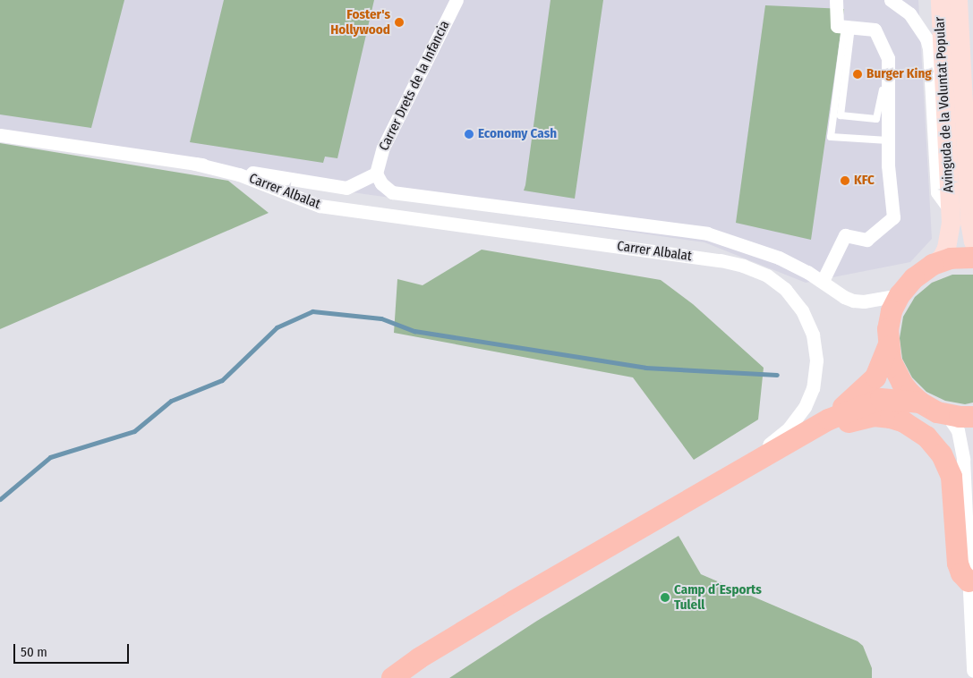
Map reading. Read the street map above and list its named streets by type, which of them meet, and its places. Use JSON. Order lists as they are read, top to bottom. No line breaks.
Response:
{"streets":{"main road":["Avinguda de la Voluntat Popular"],"street":["Carrer Drets de la Infancia","Carrer Albalat"]},"crossings":[["Carrer Drets de la Infancia","Carrer Albalat"]],"places":["Foster's Hollywood","Burger King","Economy Cash","KFC","Camp d´Esports Tulell"],"scale_bar":"50 m"}
